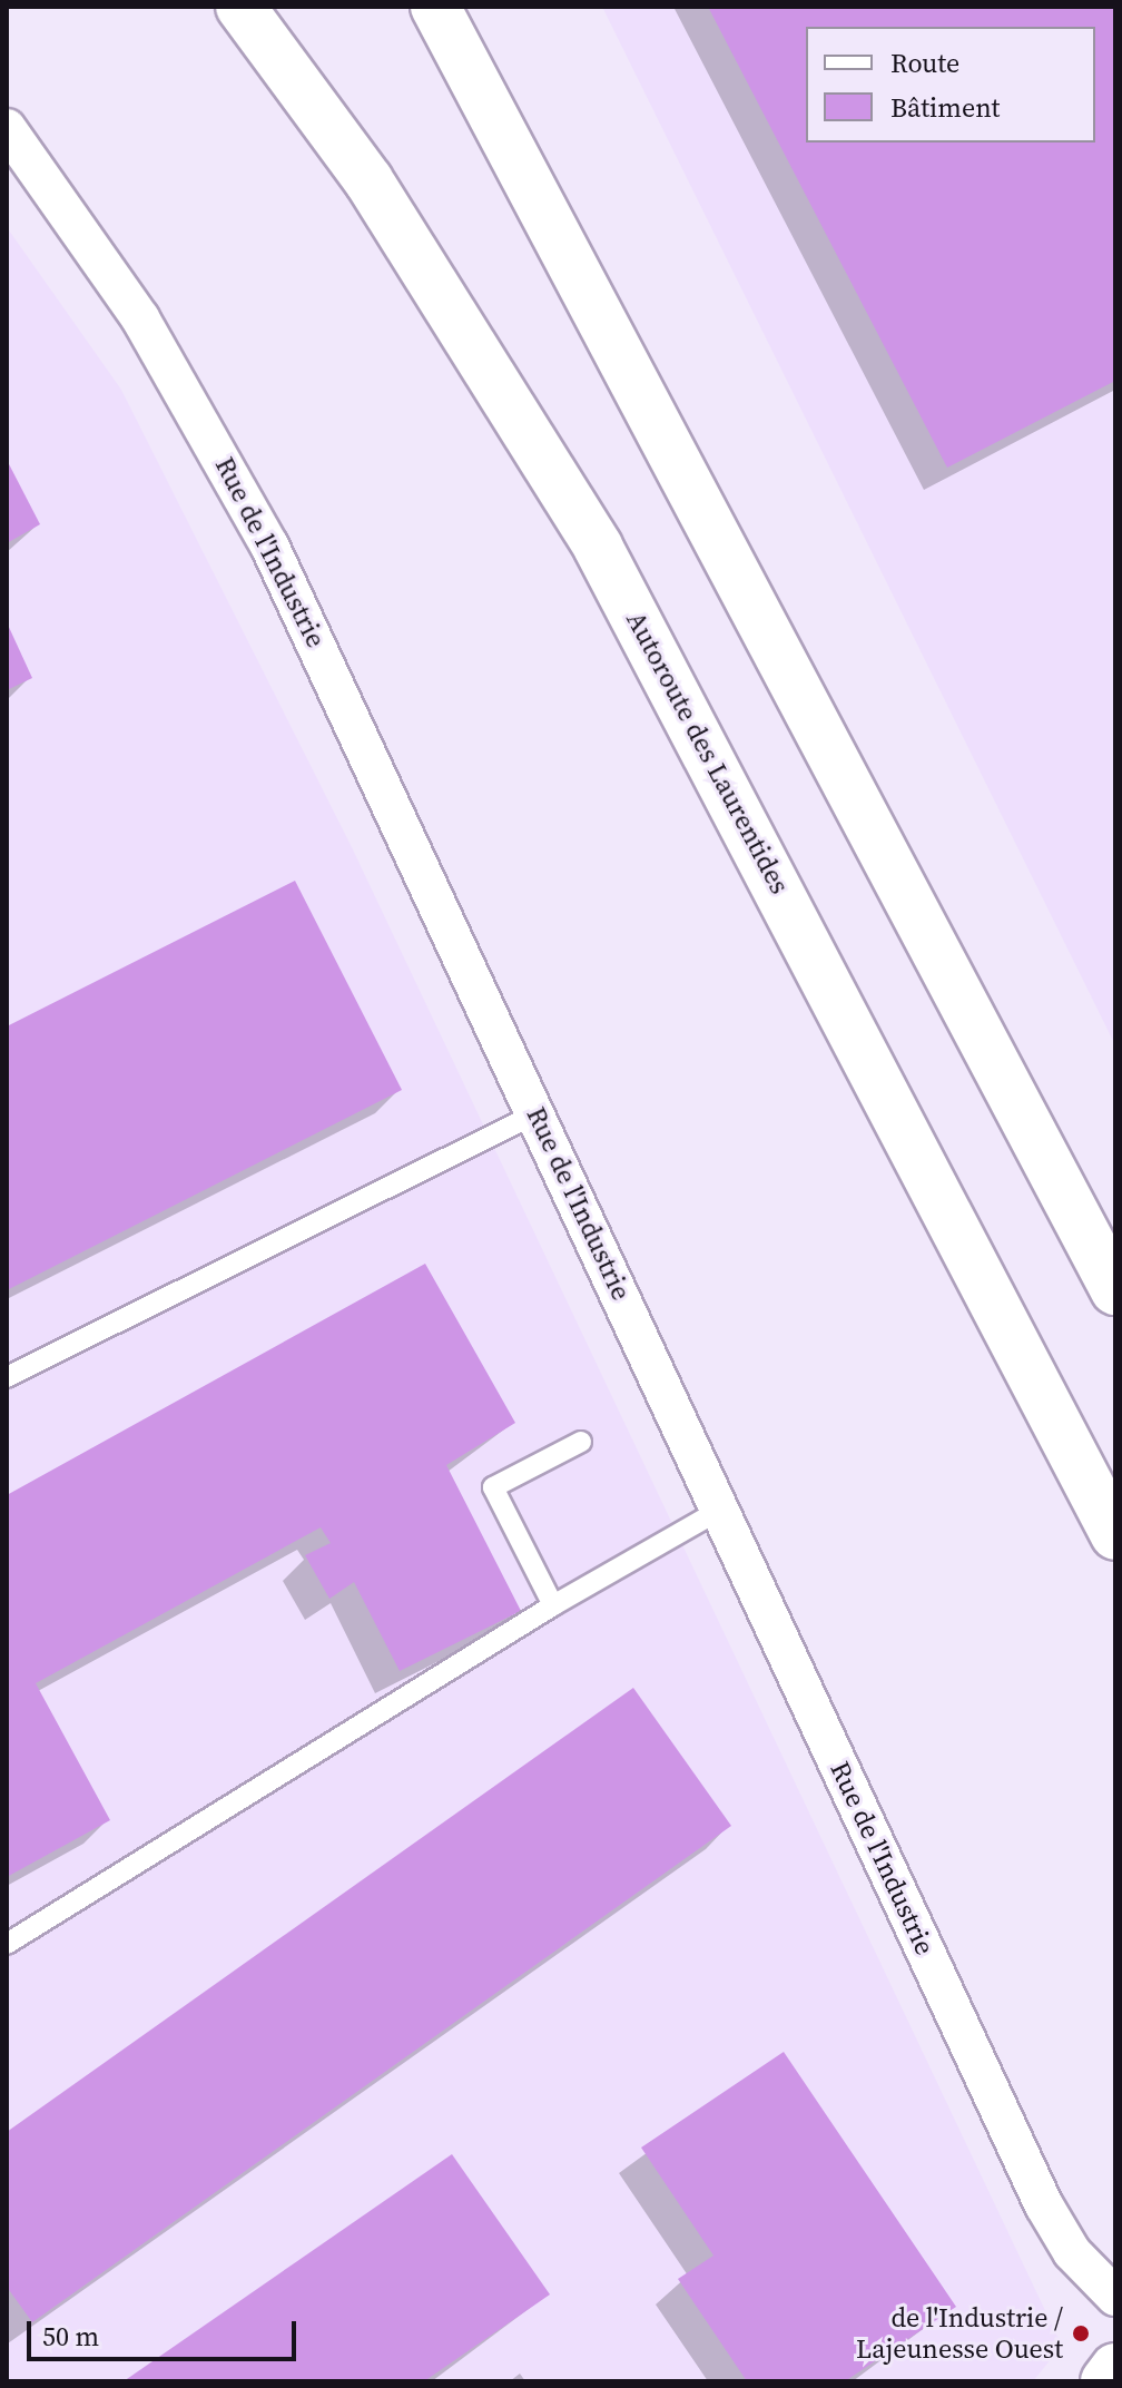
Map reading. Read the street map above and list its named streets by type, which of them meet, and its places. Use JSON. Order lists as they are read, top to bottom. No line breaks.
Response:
{"streets":{"main road":["Autoroute des Laurentides"],"street":["Rue de l'Industrie"]},"places":["de l'Industrie / Lajeunesse Ouest"],"legend":["Route","Bâtiment"],"scale_bar":"50 m"}
